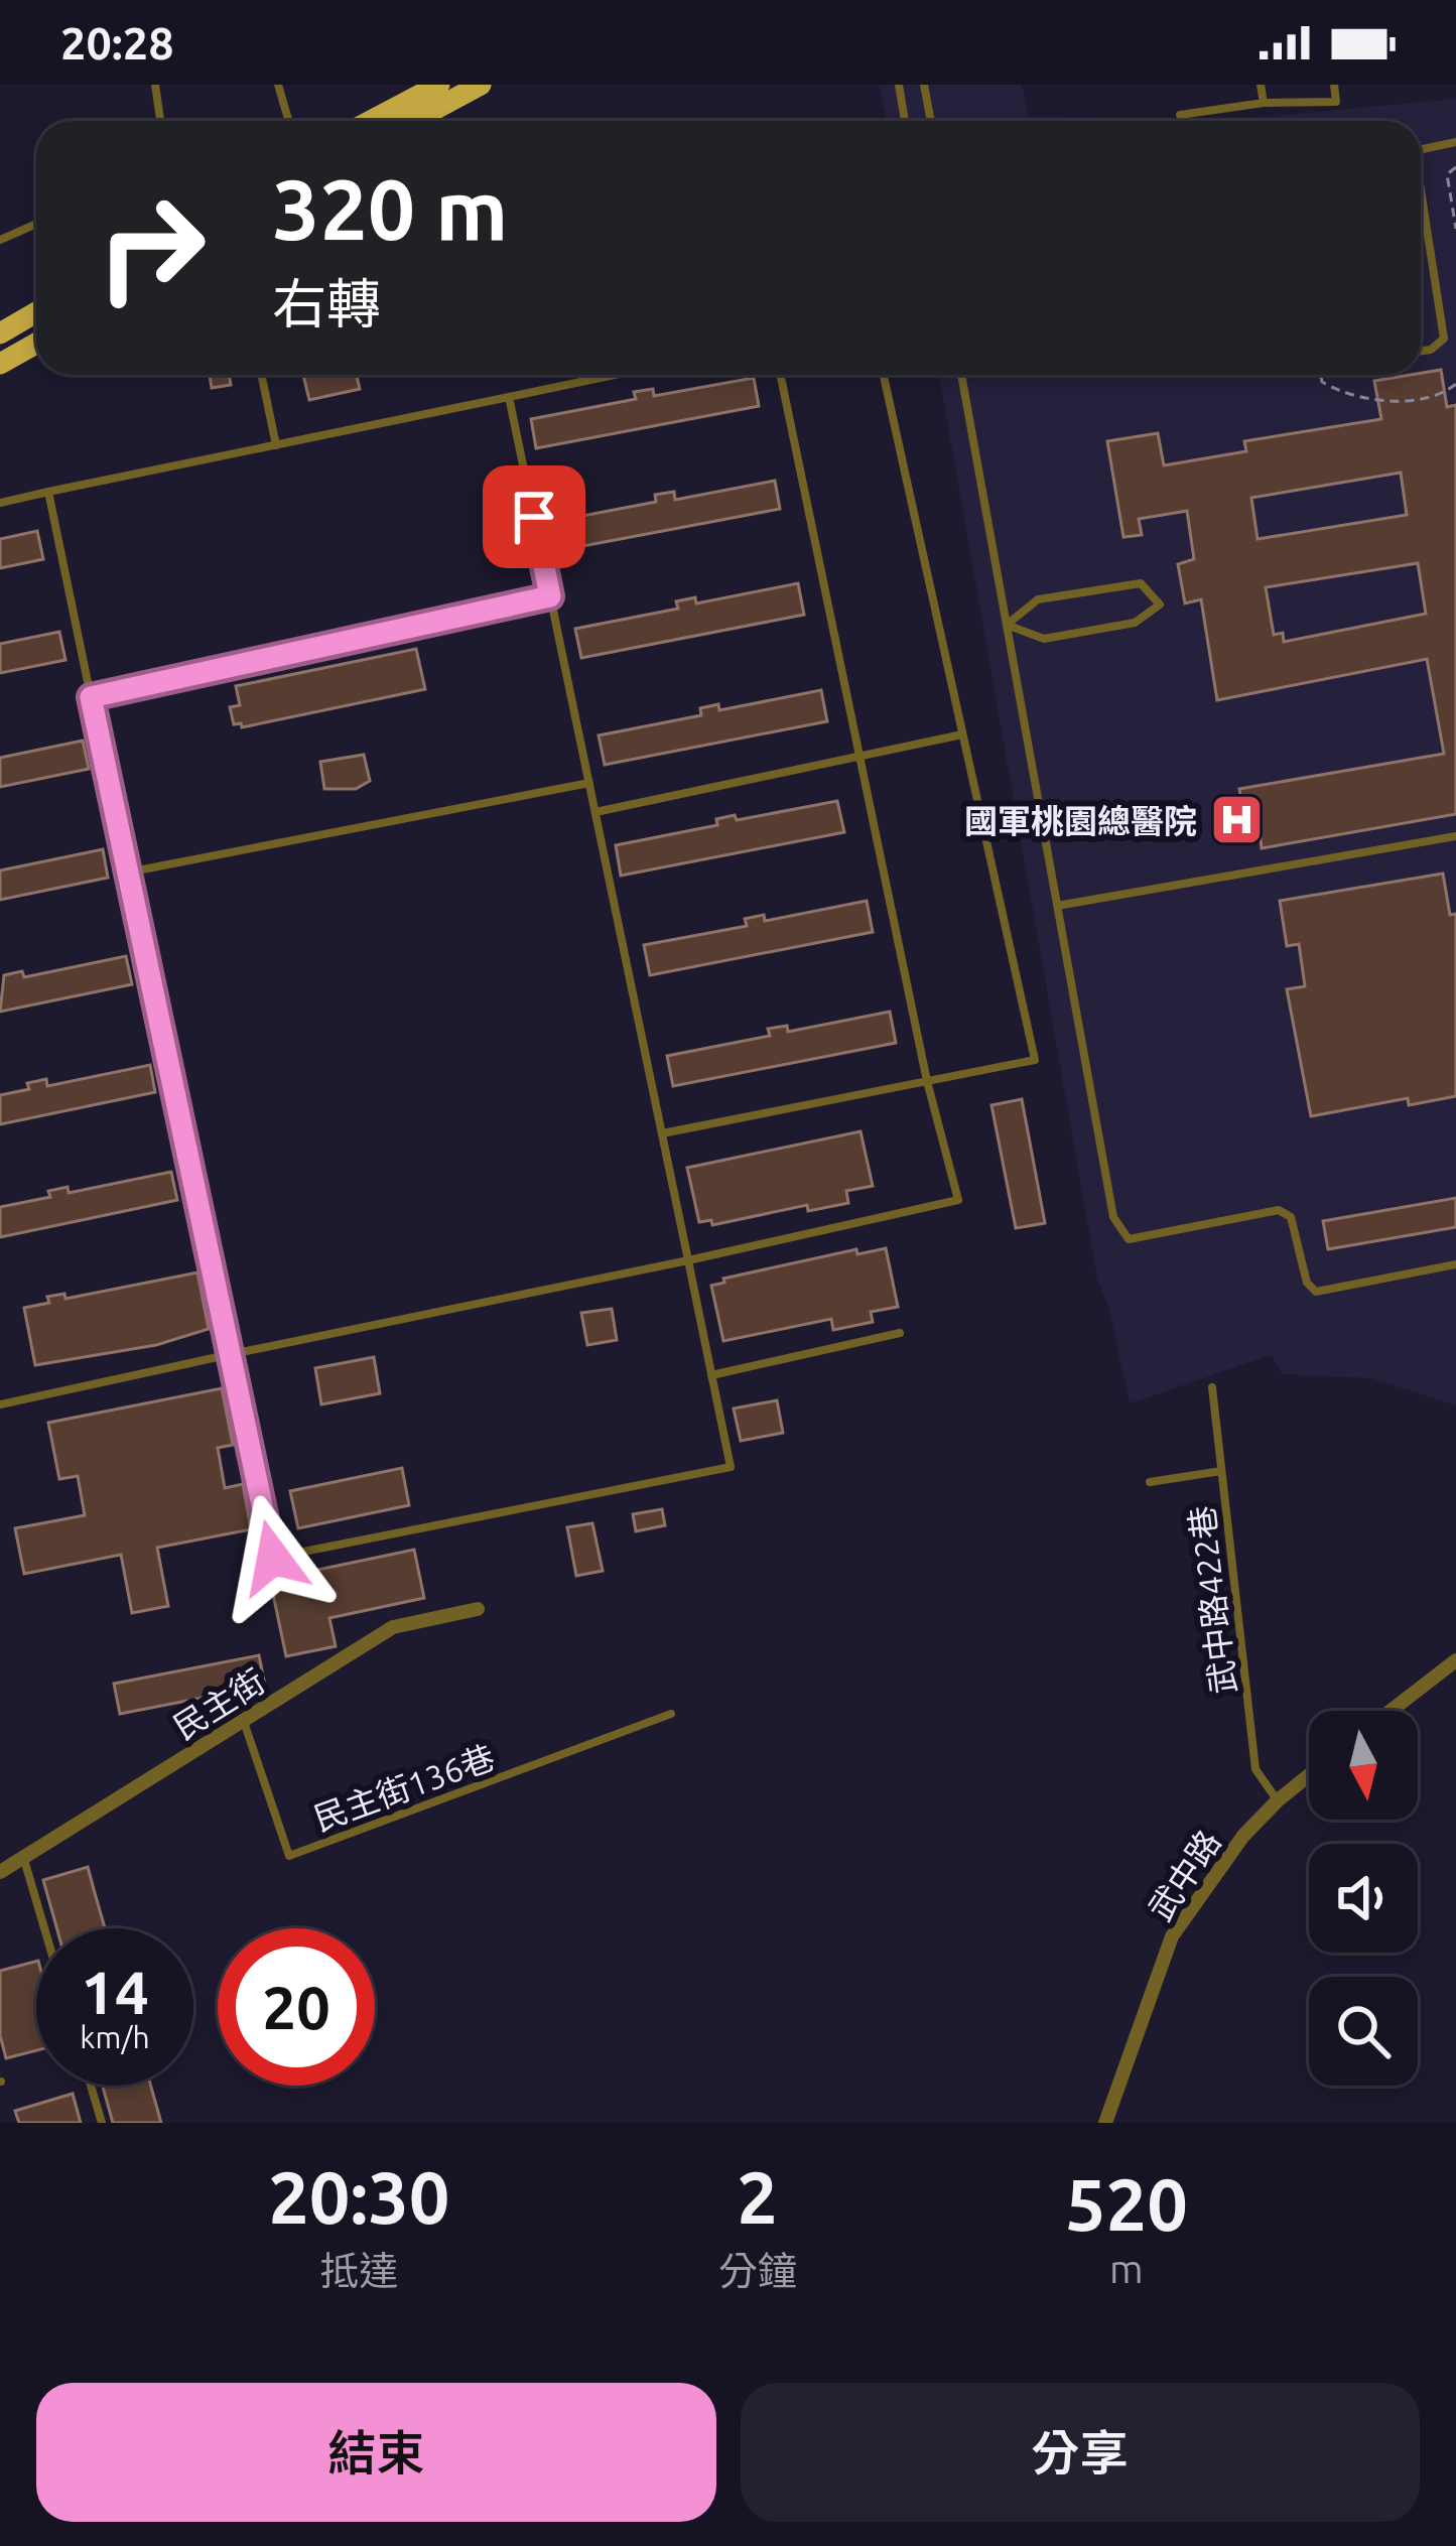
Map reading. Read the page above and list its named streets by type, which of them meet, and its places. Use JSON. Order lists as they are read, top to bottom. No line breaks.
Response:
{"streets":{"street":["民主街","武中路"],"lane":["武中路422巷","民主街136巷"]},"crossings":[["武中路422巷","武中路"],["民主街","民主街136巷"]],"places":{"hospital":["國軍桃園總醫院"]},"north":"bottom","page":{"status":"20:28","turn":["320 m","右轉"],"speed":"14 km/h","limit":"20","eta":["20:30","抵達","2","分鐘","520","m"],"buttons":["結束","分享"]}}
